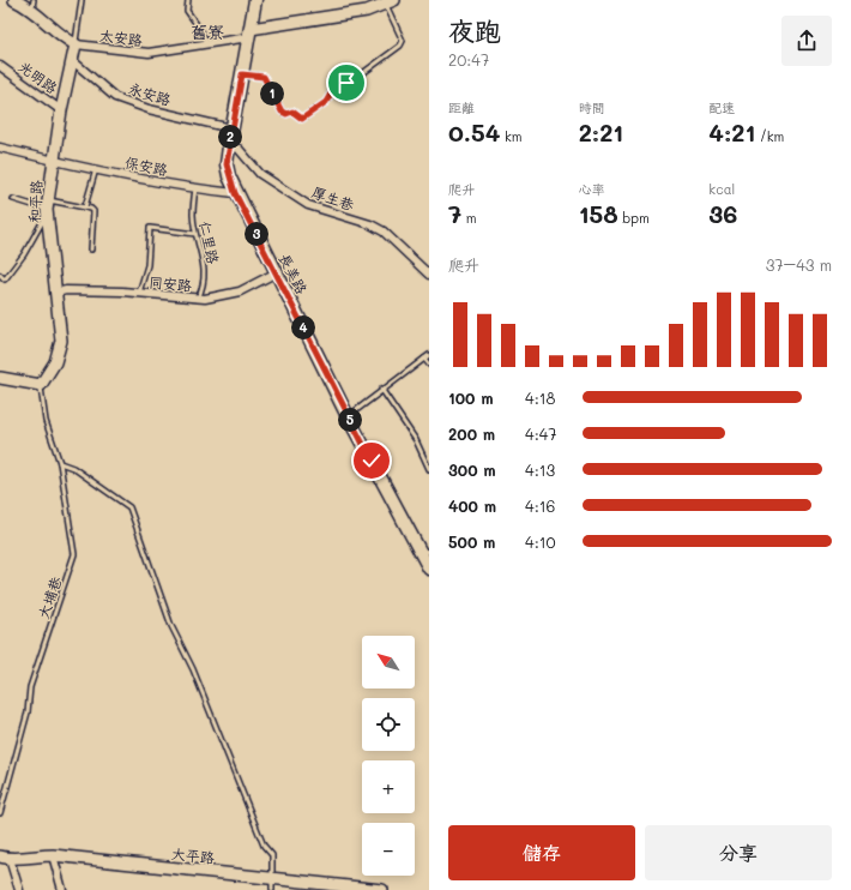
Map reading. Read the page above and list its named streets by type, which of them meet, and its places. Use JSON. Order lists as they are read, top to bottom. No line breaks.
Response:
{"streets":{"main road":["長美路"],"street":["太安路","光明路","永安路","保安路","厚生巷","和平路","同安路","大平路"],"lane":["仁里路","大埔巷"]},"crossings":[["太安路","和平路"],["太安路","長美路"],["光明路","和平路"],["永安路","和平路"],["永安路","長美路"],["保安路","和平路"],["保安路","仁里路"],["保安路","長美路"],["厚生巷","長美路"],["和平路","同安路"],["和平路","大埔巷"],["仁里路","同安路"],["長美路","同安路"]],"districts":["舊寮"],"north":"top left","page":{"heading":["夜跑","20:47"],"pins":["1","2","3","4","5"],"stats":[["距離","0.54 km"],["時間","2:21"],["配速","4:21 /km"],["爬升","7 m"],["心率","158 bpm"],["kcal","36"]],"chart":["爬升","37–43 m"],"list":[{"name":"100 m","note":"4:18"},{"name":"200 m","note":"4:47"},{"name":"300 m","note":"4:13"},{"name":"400 m","note":"4:16"},{"name":"500 m","note":"4:10"}],"map_buttons":["+","−"],"buttons":["儲存","分享"]}}
